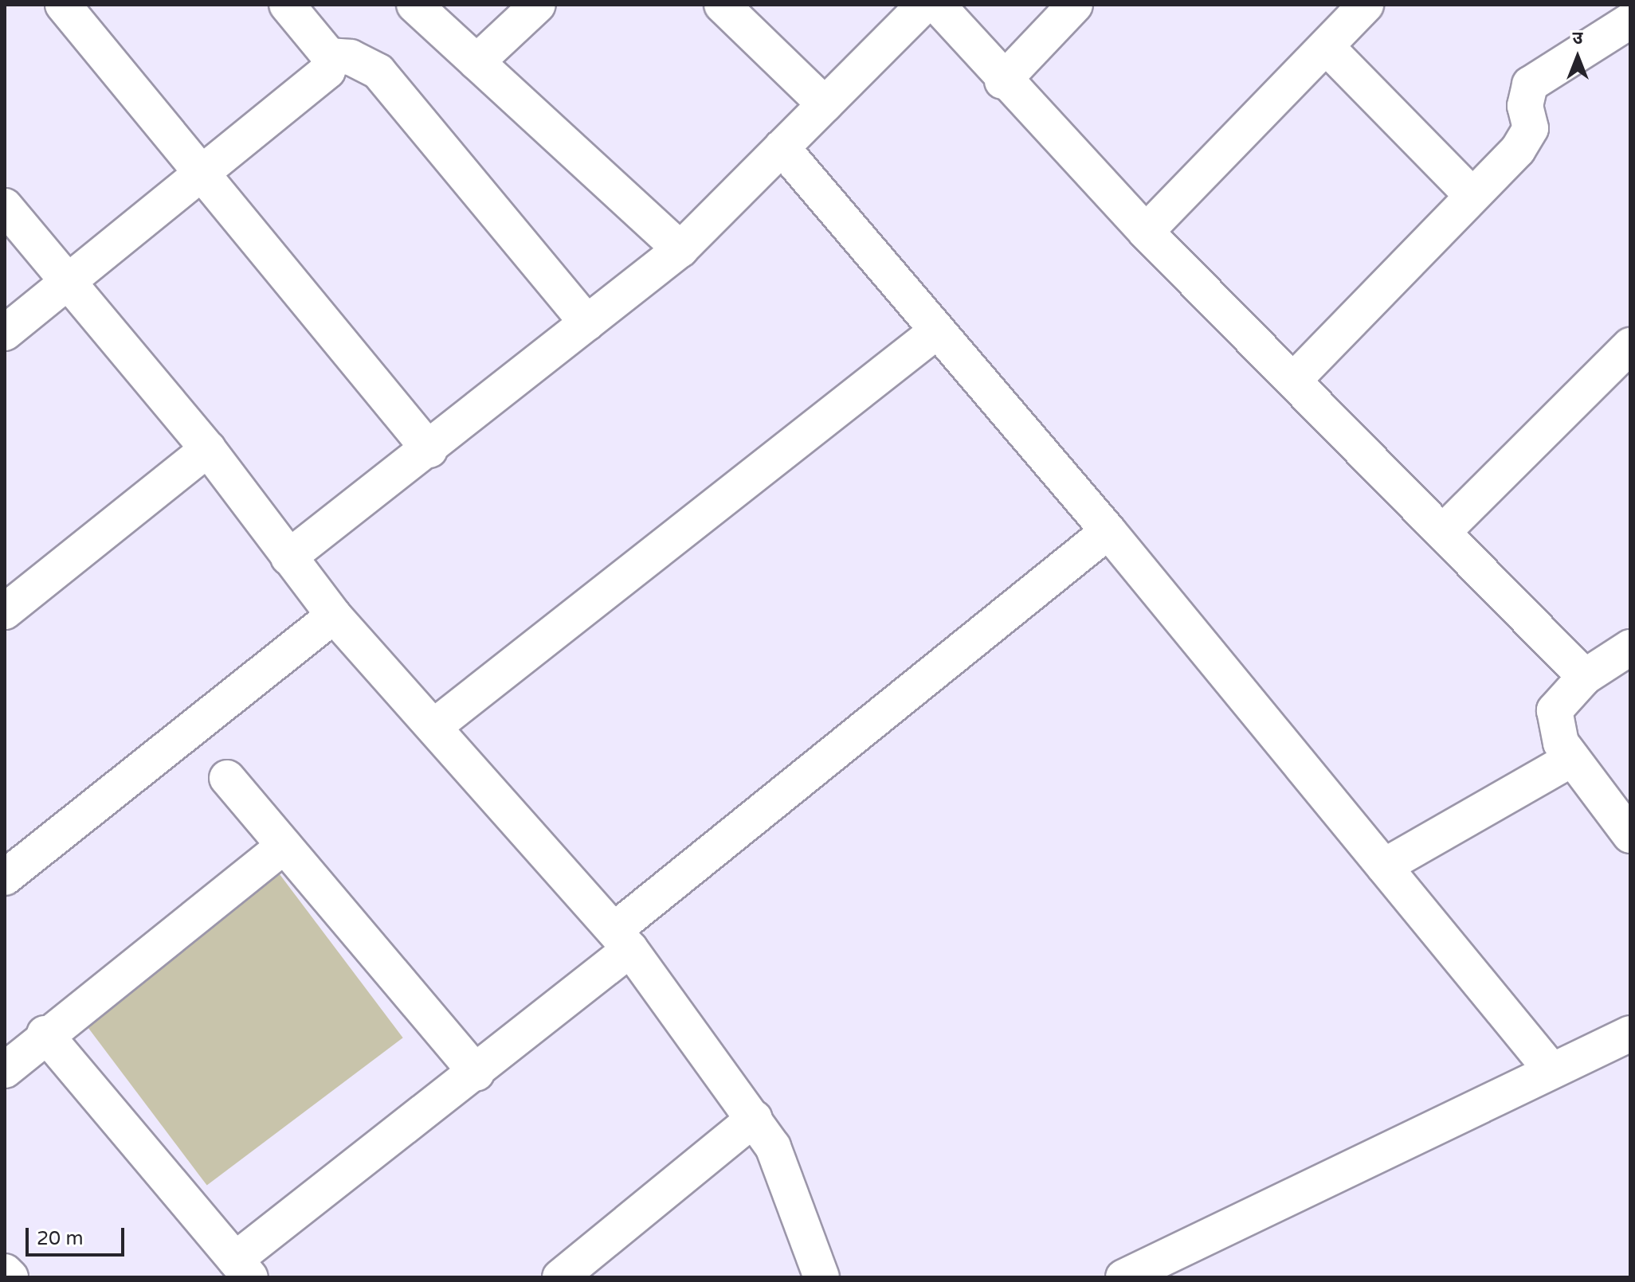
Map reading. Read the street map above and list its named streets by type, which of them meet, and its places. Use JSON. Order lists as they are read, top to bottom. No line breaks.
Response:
{"scale_bar":"20 m","north":"top"}
